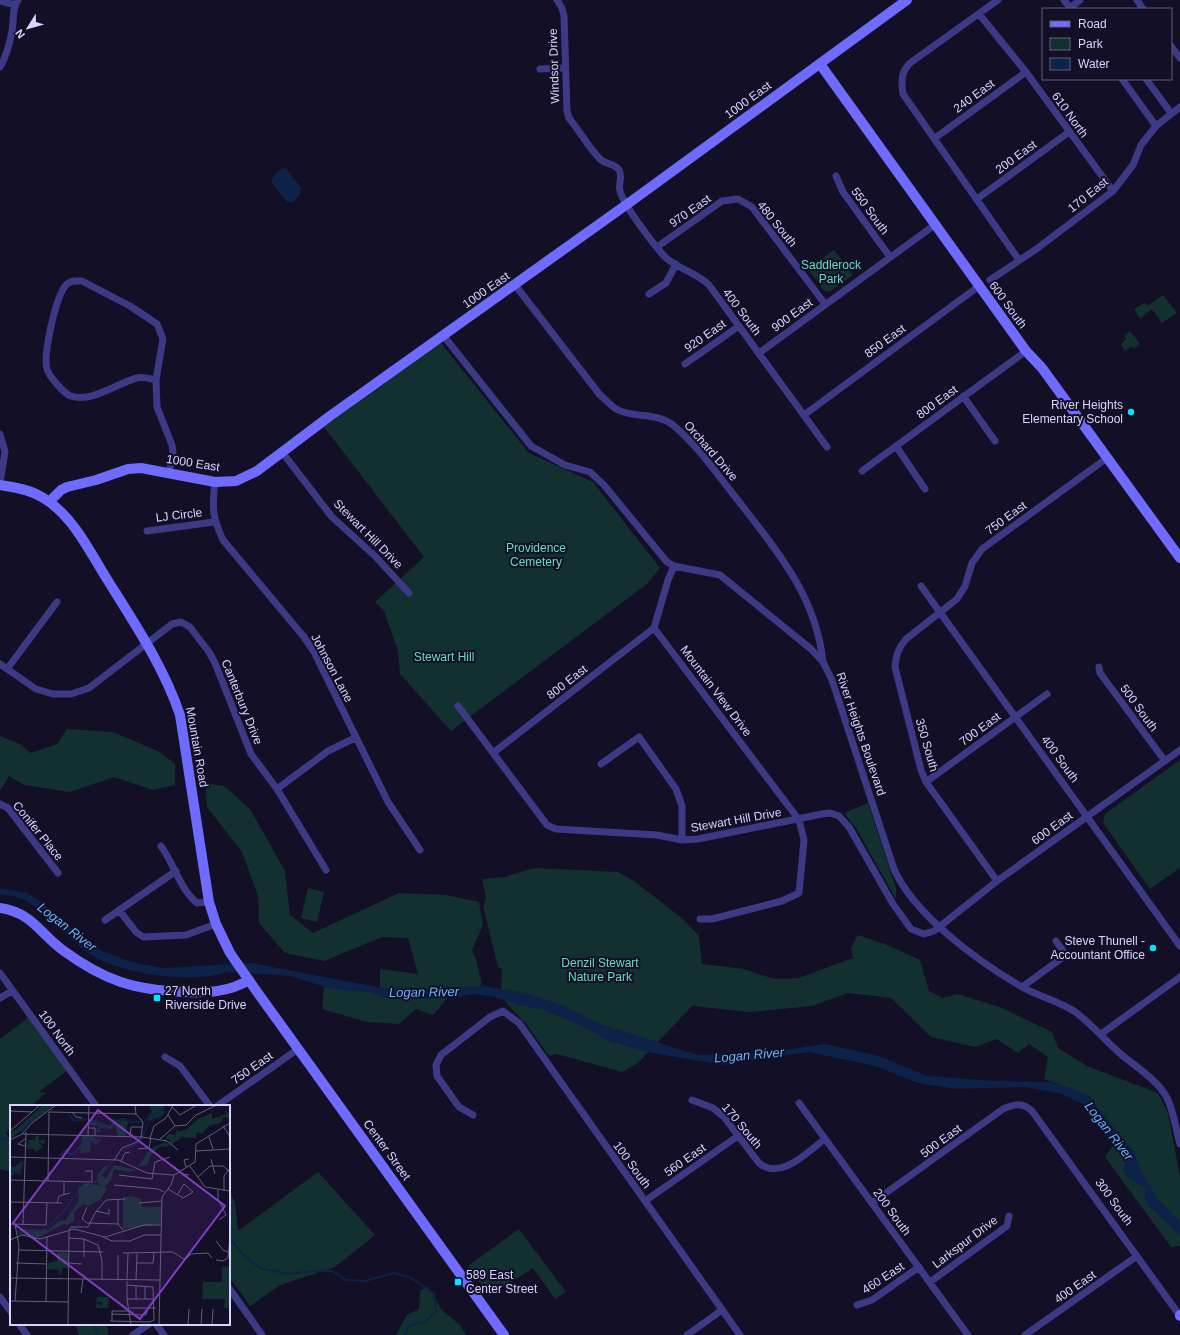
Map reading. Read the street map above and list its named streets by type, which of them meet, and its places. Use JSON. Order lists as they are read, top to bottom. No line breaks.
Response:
{"streets":{"street":["Windsor Drive","240 East","1000 East","610 North","200 East","170 East","970 East","550 South","480 South","600 South","400 South","900 East","920 East","850 East","800 East","Orchard Drive","LJ Circle","750 East","Stewart Hill Drive","Johnson Lane","Mountain View Drive","Canterbury Drive","500 South","700 East","River Heights Boulevard","350 South","Mountain Road","600 East","Conifer Place","100 North","170 South","500 East","Center Street","560 East","100 South","300 South","200 South","Larkspur Drive","460 East","400 East"]},"crossings":[["Windsor Drive","1000 East"],["Windsor Drive","400 South"],["240 East","610 North"],["1000 East","600 South"],["1000 East","400 South"],["1000 East","Orchard Drive"],["1000 East","Stewart Hill Drive"],["1000 East","Johnson Lane"],["1000 East","Mountain Road"],["610 North","200 East"],["610 North","170 East"],["970 East","480 South"],["970 East","400 South"],["550 South","900 East"],["480 South","900 East"],["600 South","900 East"],["600 South","850 East"],["600 South","800 East"],["600 South","750 East"],["400 South","900 East"],["400 South","920 East"],["400 South","850 East"],["400 South","750 East"],["400 South","700 East"],["400 South","350 South"],["400 South","600 East"],["800 East","Stewart Hill Drive"],["800 East","Mountain View Drive"],["Orchard Drive","River Heights Boulevard"],["LJ Circle","Johnson Lane"],["750 East","350 South"],["750 East","Center Street"],["Stewart Hill Drive","Mountain View Drive"],["Stewart Hill Drive","River Heights Boulevard"],["Stewart Hill Drive","600 East"],["Canterbury Drive","Mountain Road"],["500 South","600 East"],["700 East","350 South"],["River Heights Boulevard","600 East"],["350 South","600 East"],["Mountain Road","Center Street"],["170 South","560 East"],["170 South","200 South"],["500 East","300 South"],["500 East","200 South"],["560 East","100 South"],["300 South","400 East"],["200 South","Larkspur Drive"],["200 South","460 East"]],"water":["Logan River"],"parks":["Saddlerock Park","Providence Cemetery","Stewart Hill","Denzil Stewart Nature Park"],"places":{"other":["River Heights Elementary School","Steve Thunell - Accountant Office"],"transit":["27 North Riverside Drive","589 East Center Street"]},"legend":["Road","Park","Water"],"north":"bottom left"}
